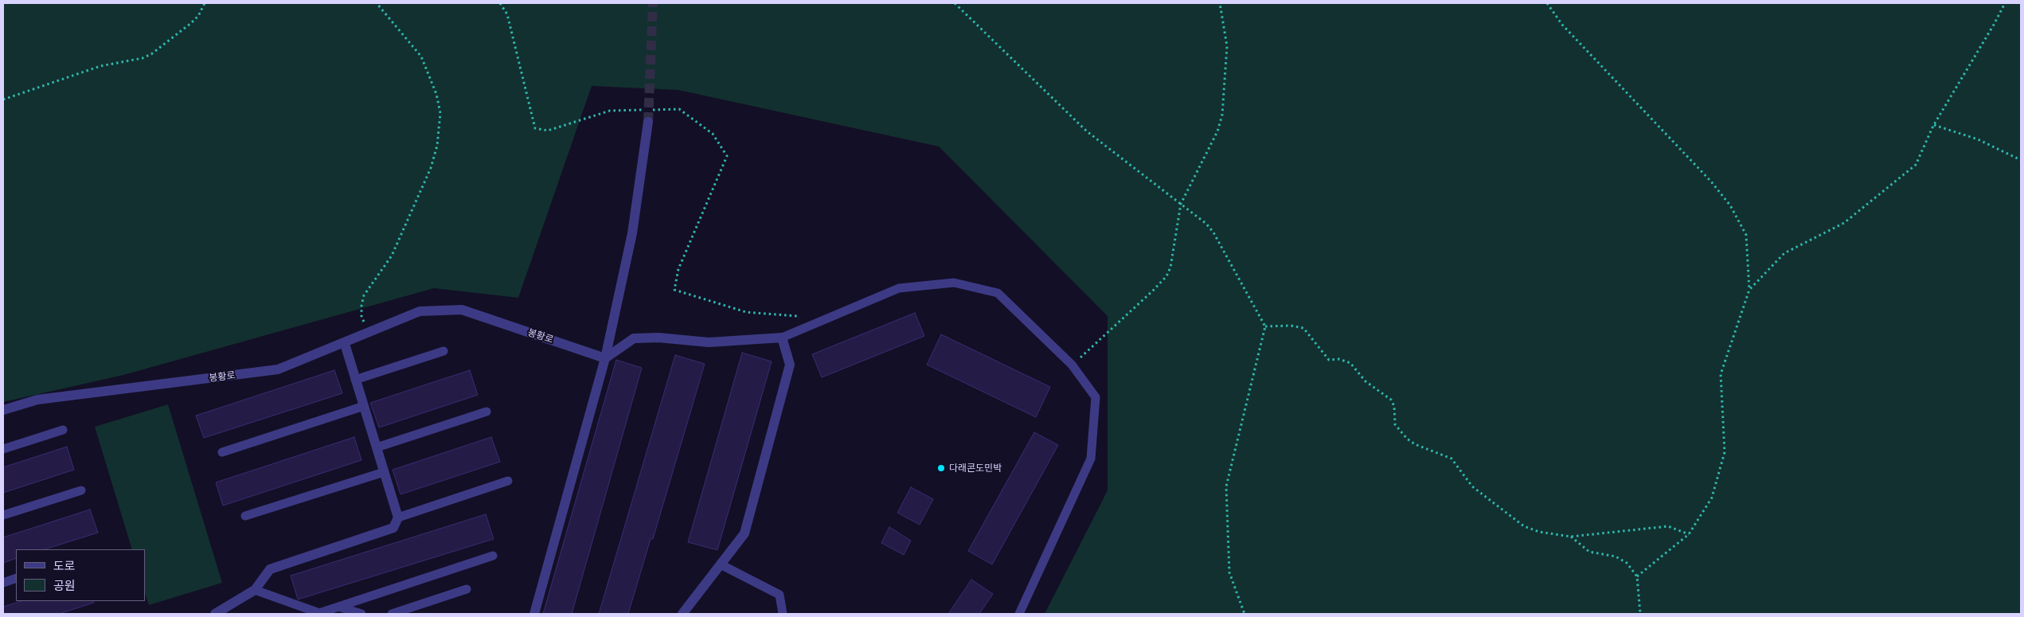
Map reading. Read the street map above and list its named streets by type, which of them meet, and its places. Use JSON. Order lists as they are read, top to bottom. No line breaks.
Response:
{"streets":{"street":["봉황로"]},"places":["다래콘도민박"],"legend":["도로","공원"]}
